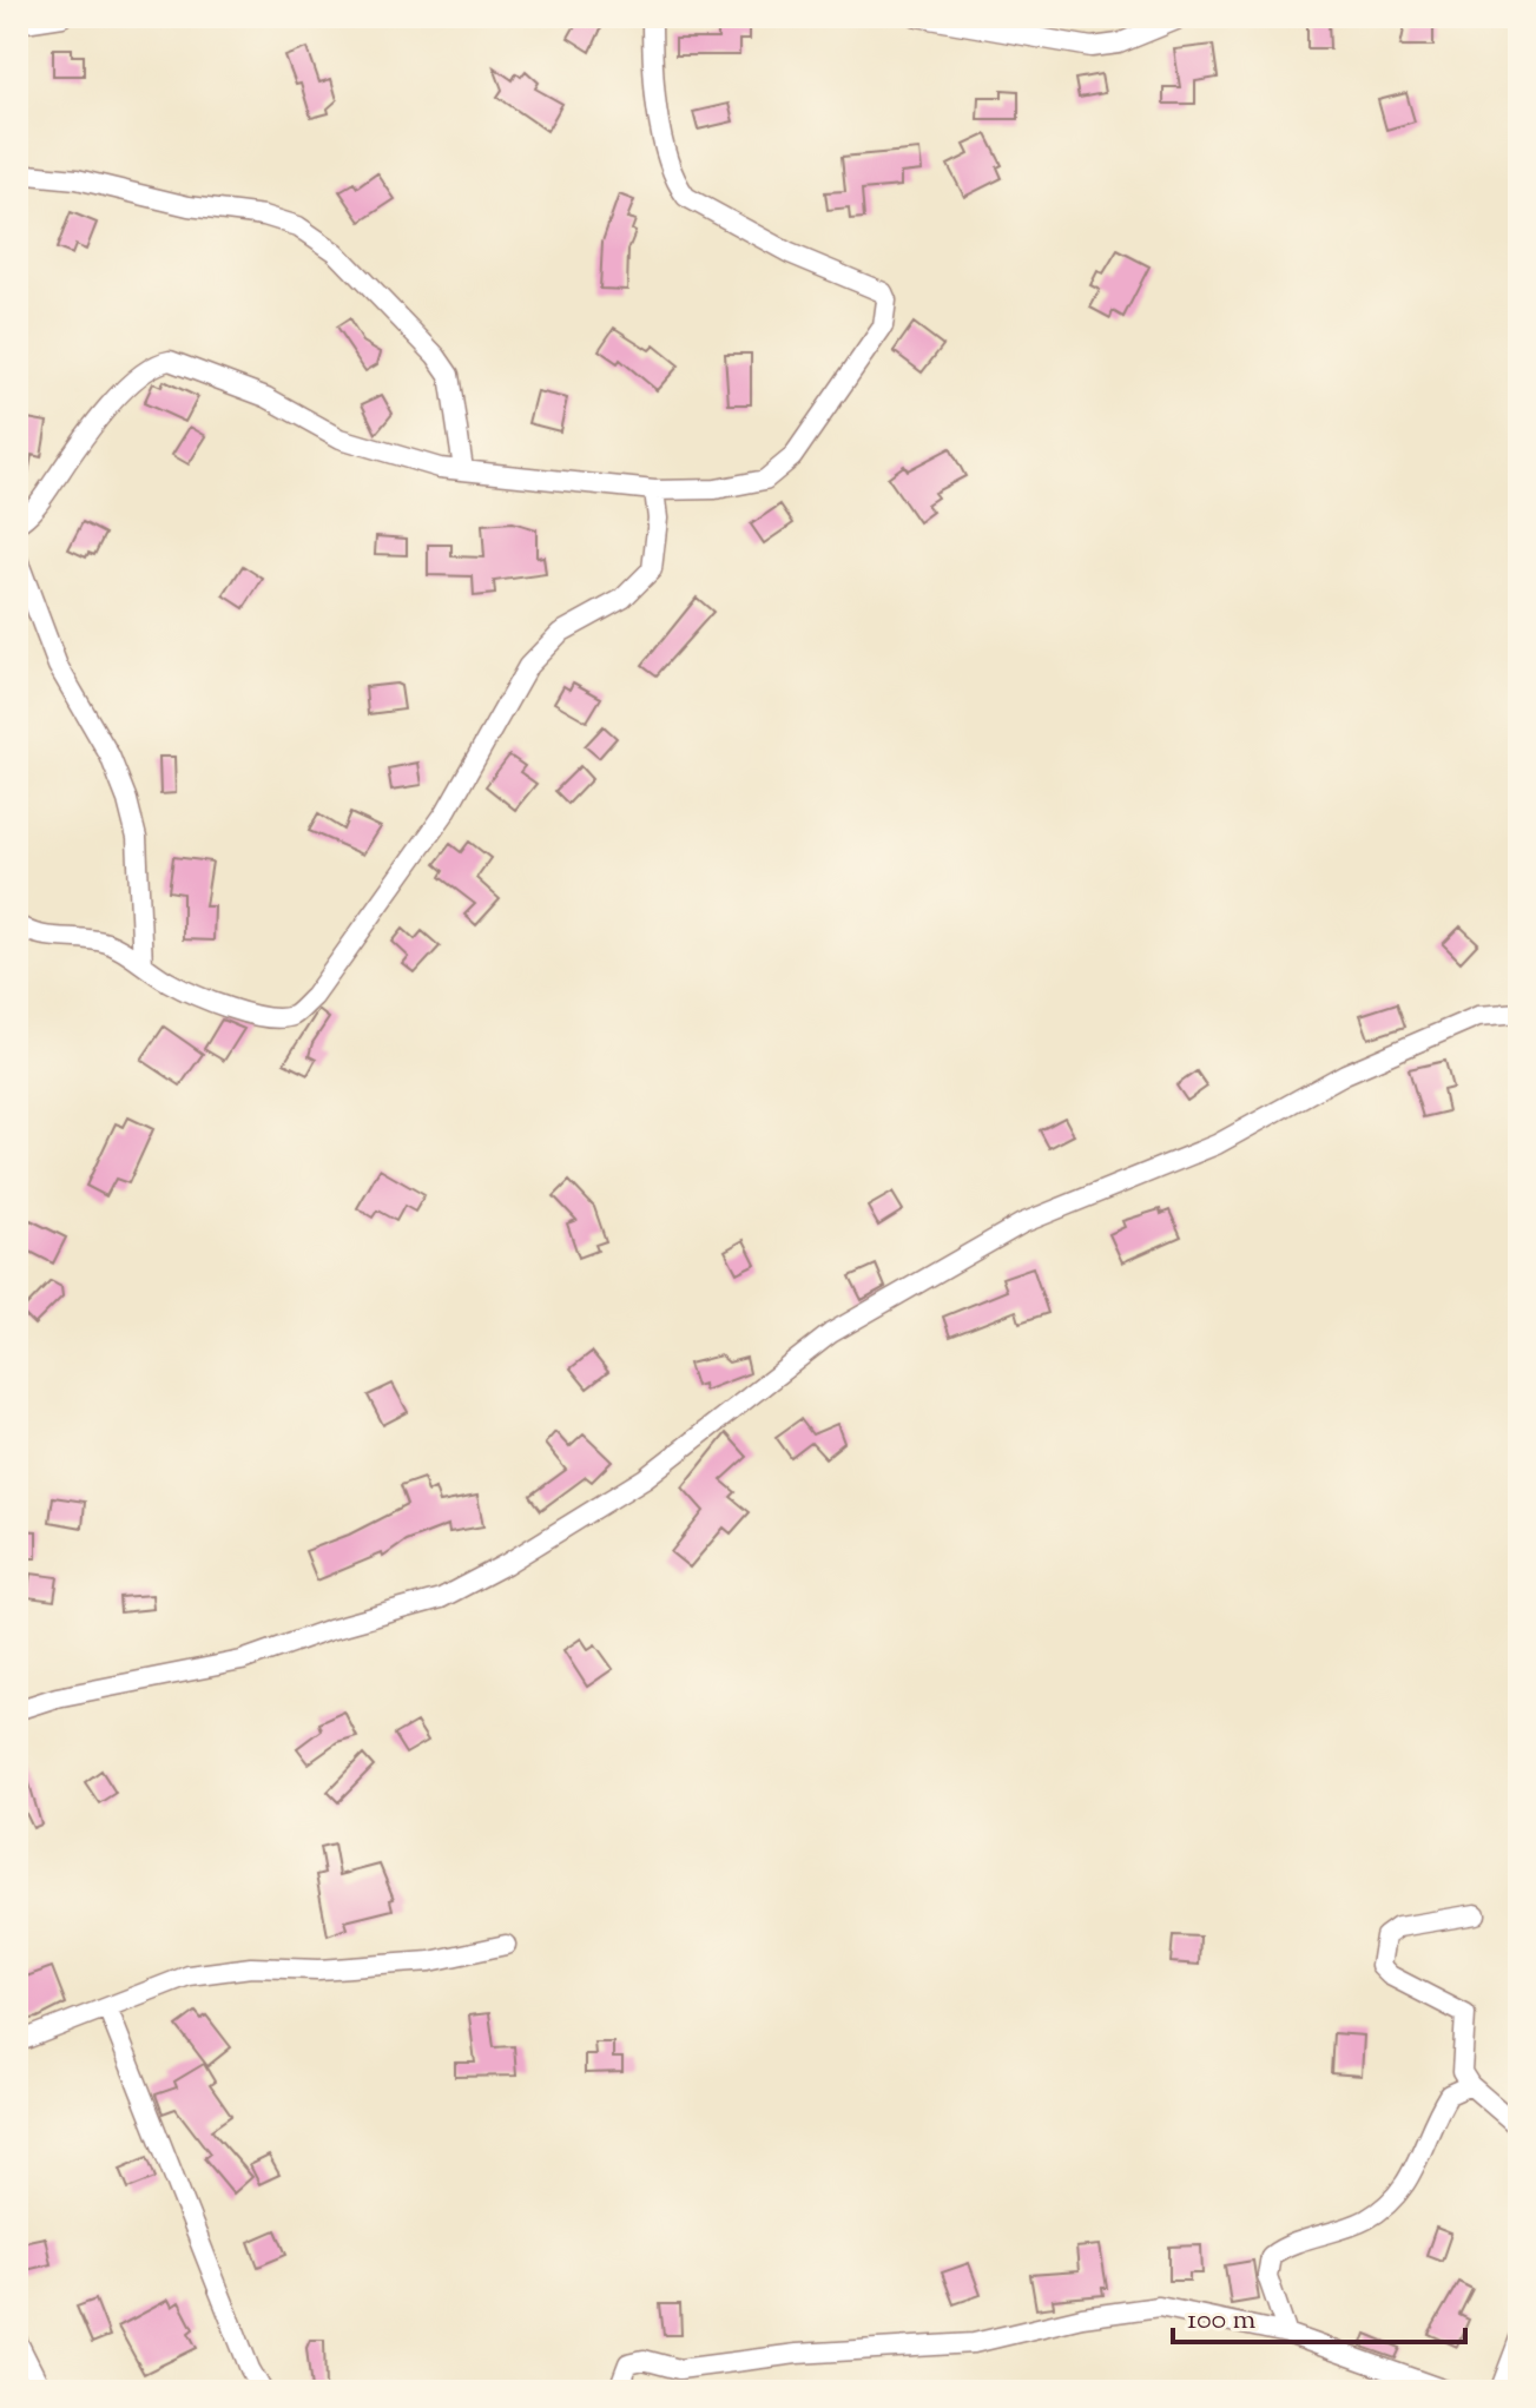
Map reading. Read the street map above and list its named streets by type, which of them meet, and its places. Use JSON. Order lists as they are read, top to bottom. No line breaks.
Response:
{"scale_bar":"100 m"}
